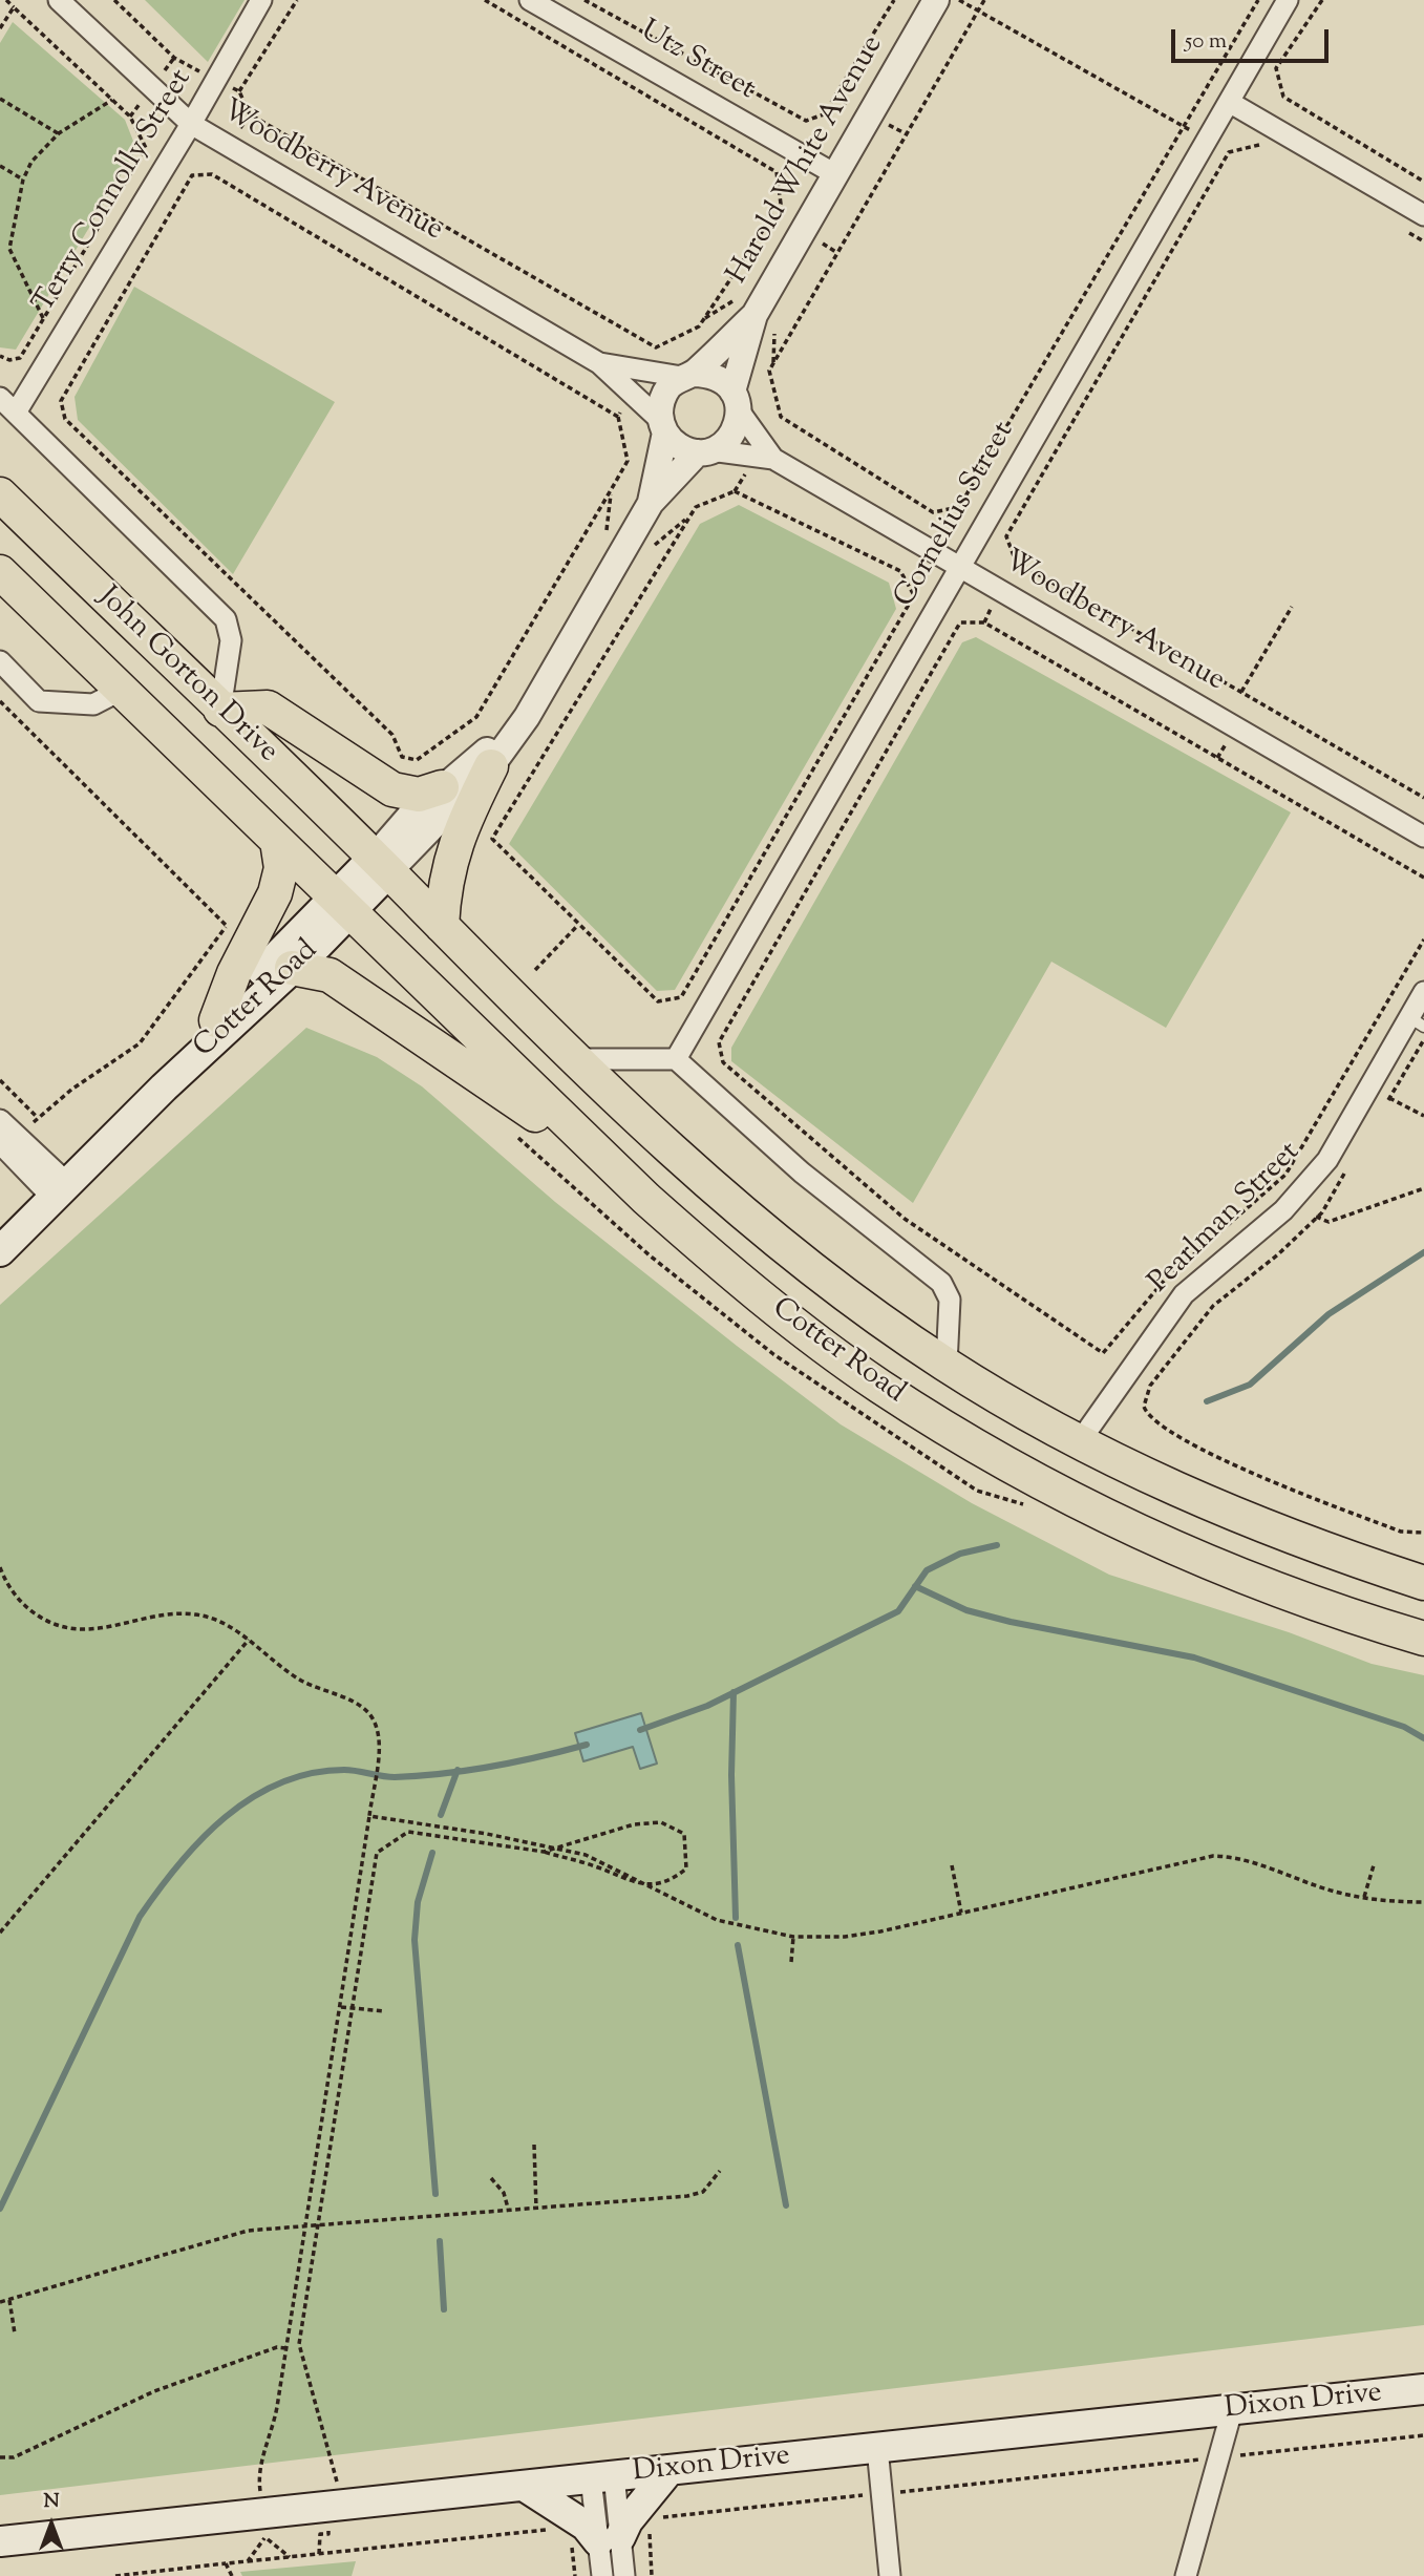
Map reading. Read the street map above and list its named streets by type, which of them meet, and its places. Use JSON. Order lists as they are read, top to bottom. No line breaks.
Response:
{"streets":{"main road":["John Gorton Drive","Cotter Road","Dixon Drive"],"street":["Utz Street","Harold White Avenue","Woodberry Avenue","Terry Connolly Street","Cornelius Street","Pearlman Street"]},"crossings":[["Utz Street","Harold White Avenue"],["Harold White Avenue","Woodberry Avenue"],["Woodberry Avenue","Terry Connolly Street"],["Woodberry Avenue","Cornelius Street"],["John Gorton Drive","Cotter Road"],["Cotter Road","Pearlman Street"]],"scale_bar":"50 m","north":"top"}
